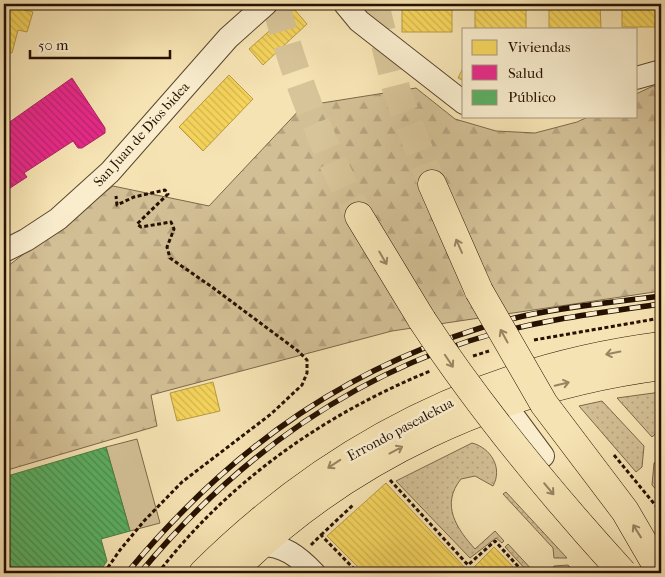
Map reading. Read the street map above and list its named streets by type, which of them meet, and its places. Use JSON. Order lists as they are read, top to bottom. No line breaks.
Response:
{"streets":{"main road":["Errondo pasealekua"],"street":["San Juan de Dios bidea"]},"legend":["Viviendas","Salud","Público"],"scale_bar":"50 m"}
